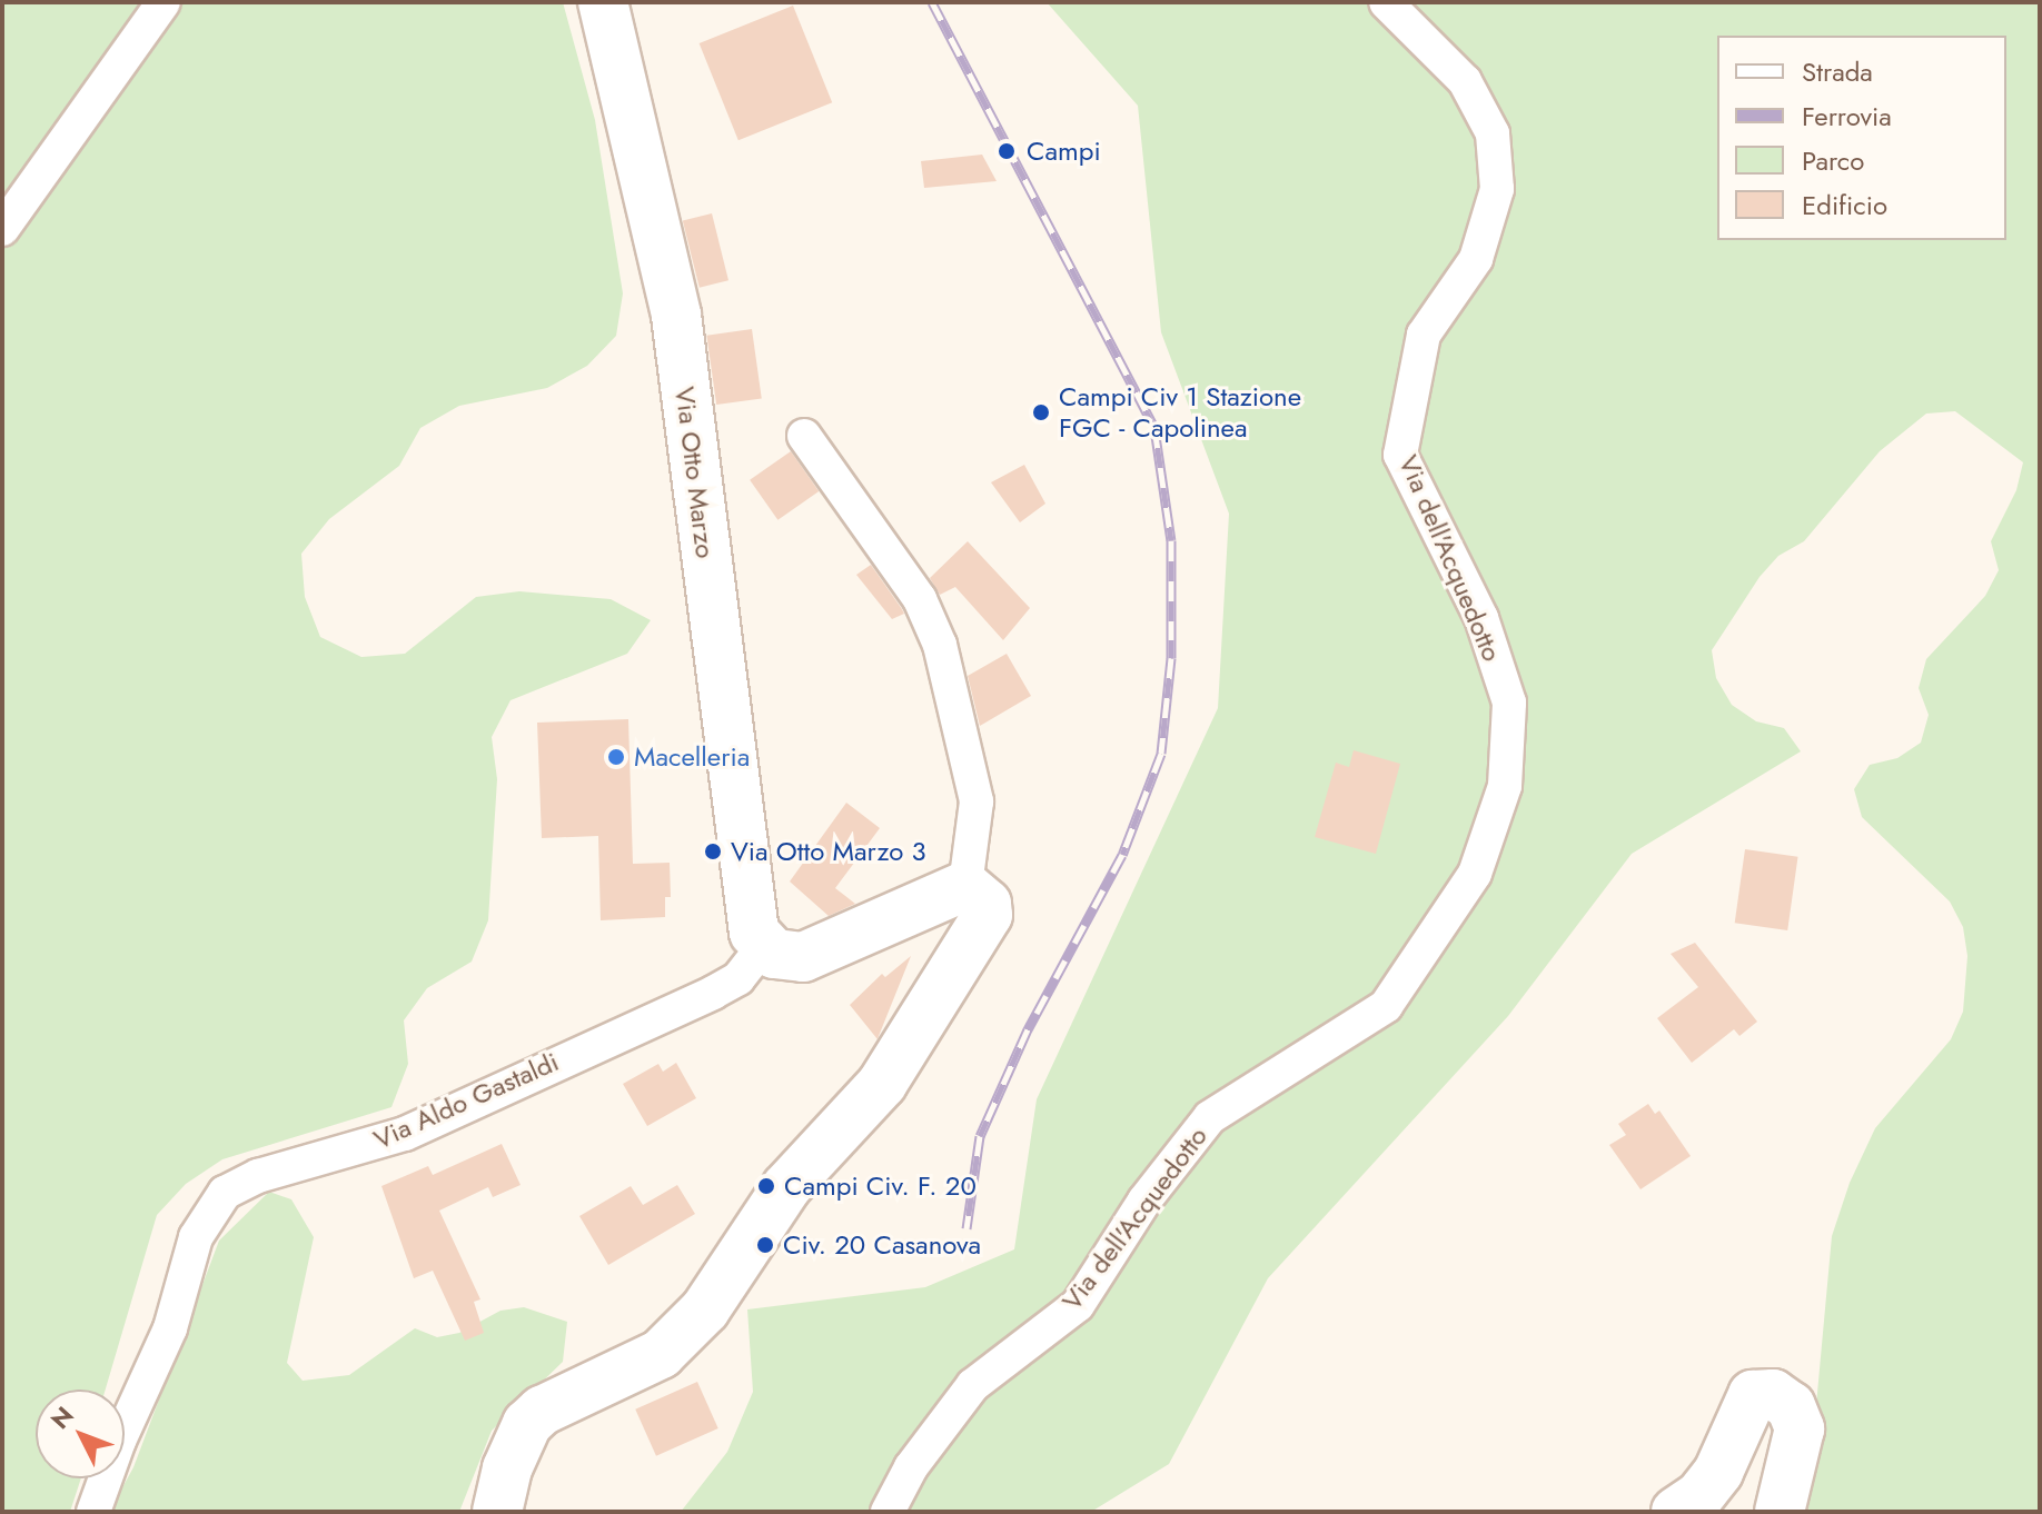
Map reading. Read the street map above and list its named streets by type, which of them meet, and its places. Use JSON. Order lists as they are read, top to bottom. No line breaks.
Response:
{"streets":{"main road":["Via Otto Marzo"],"street":["Via dell'Acquedotto","Via Aldo Gastaldi"]},"crossings":[["Via Otto Marzo","Via Aldo Gastaldi"]],"places":["Campi","Campi Civ 1 Stazione FGC - Capolinea","Macelleria","Via Otto Marzo 3","Campi Civ. F. 20","Civ. 20 Casanova"],"legend":["Strada","Ferrovia","Parco","Edificio"],"north":"top left"}
